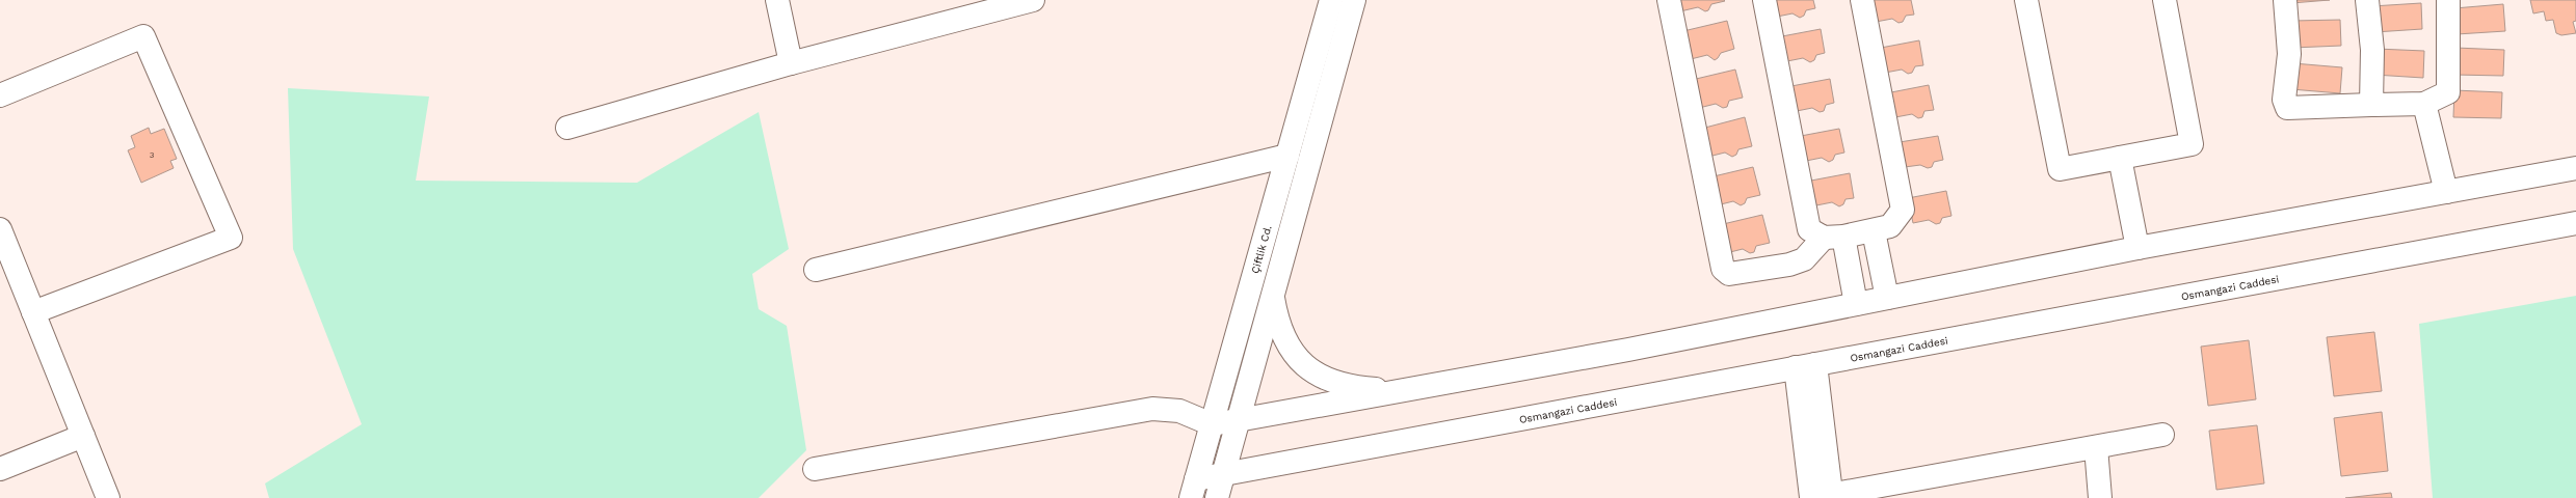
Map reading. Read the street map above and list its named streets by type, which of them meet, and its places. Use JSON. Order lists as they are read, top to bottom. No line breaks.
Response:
{"streets":{"street":["Çiftlik Cd.","Osmangazi Caddesi"]},"crossings":[["Çiftlik Cd.","Osmangazi Caddesi"]],"house_numbers":["3"]}
